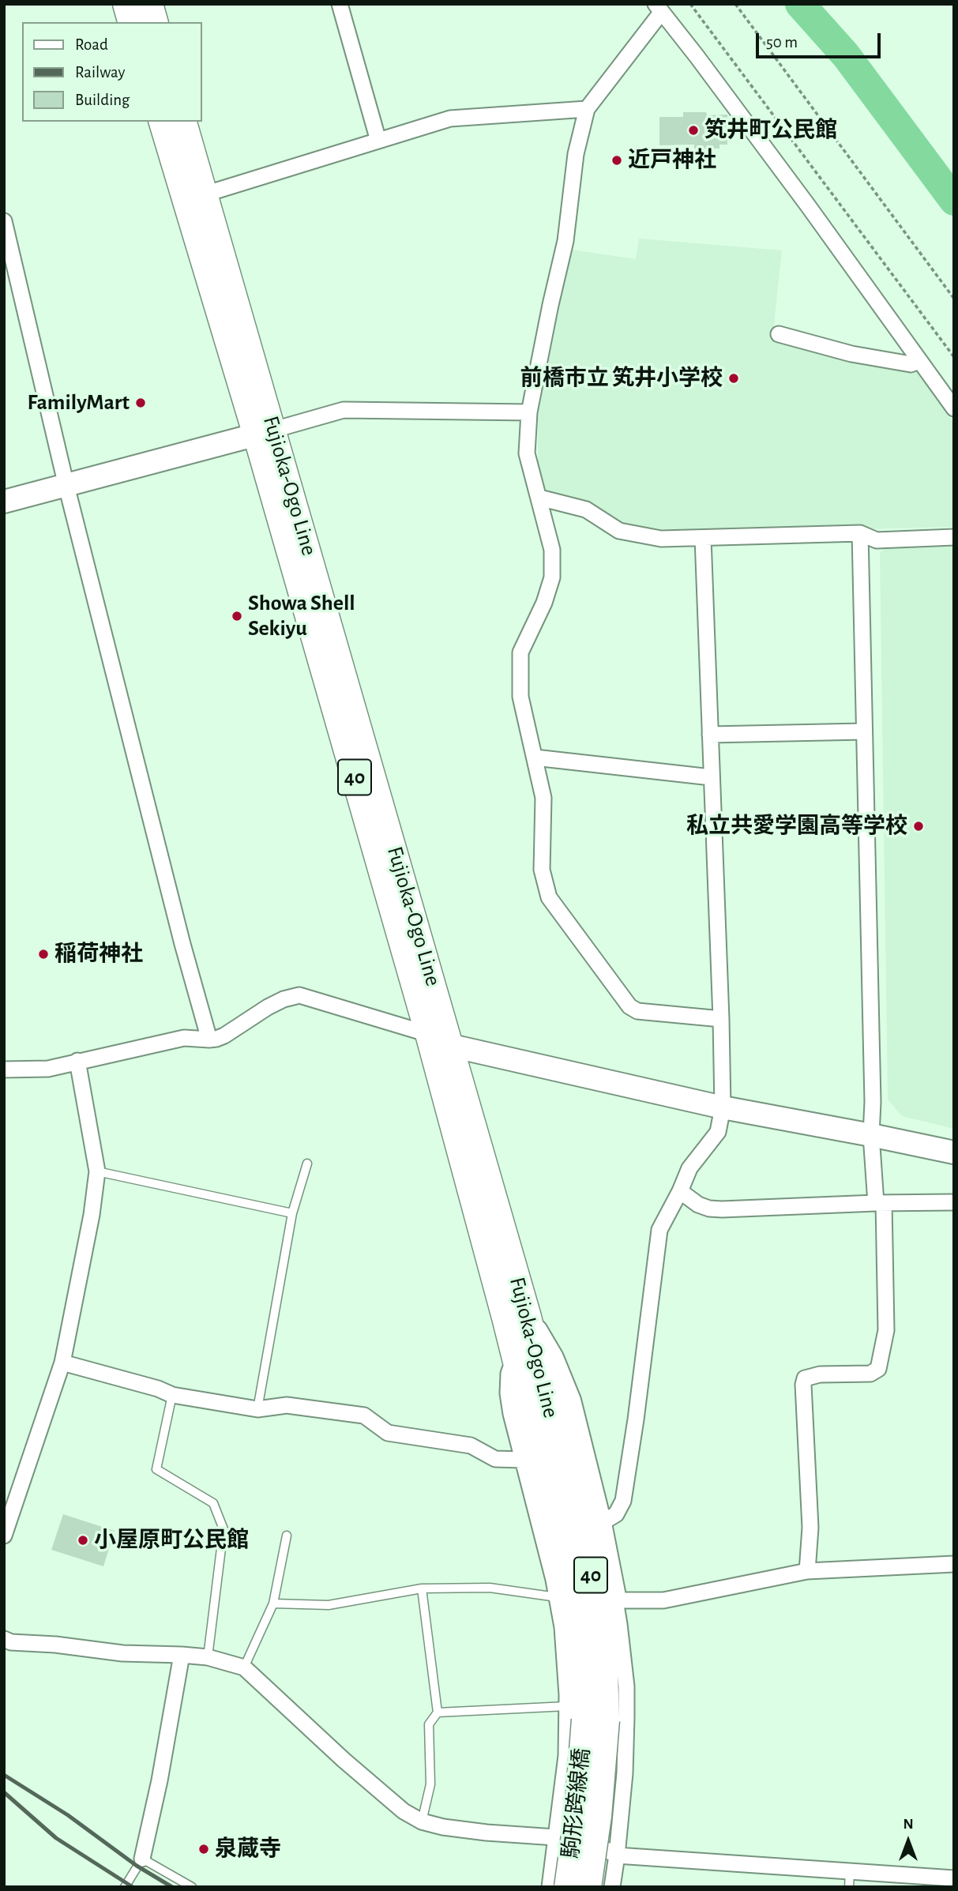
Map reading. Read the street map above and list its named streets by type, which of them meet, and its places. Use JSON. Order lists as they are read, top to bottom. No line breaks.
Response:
{"streets":{"main road":["Fujioka-Ogo Line","40","駒形跨線橋"]},"crossings":[["Fujioka-Ogo Line","駒形跨線橋"]],"places":["笂井町公民館","近戸神社","前橋市立 笂井小学校","FamilyMart","Showa Shell Sekiyu","私立共愛学園高等学校","稲荷神社","小屋原町公民館","泉蔵寺"],"legend":["Road","Railway","Building"],"scale_bar":"50 m","north":"top"}
